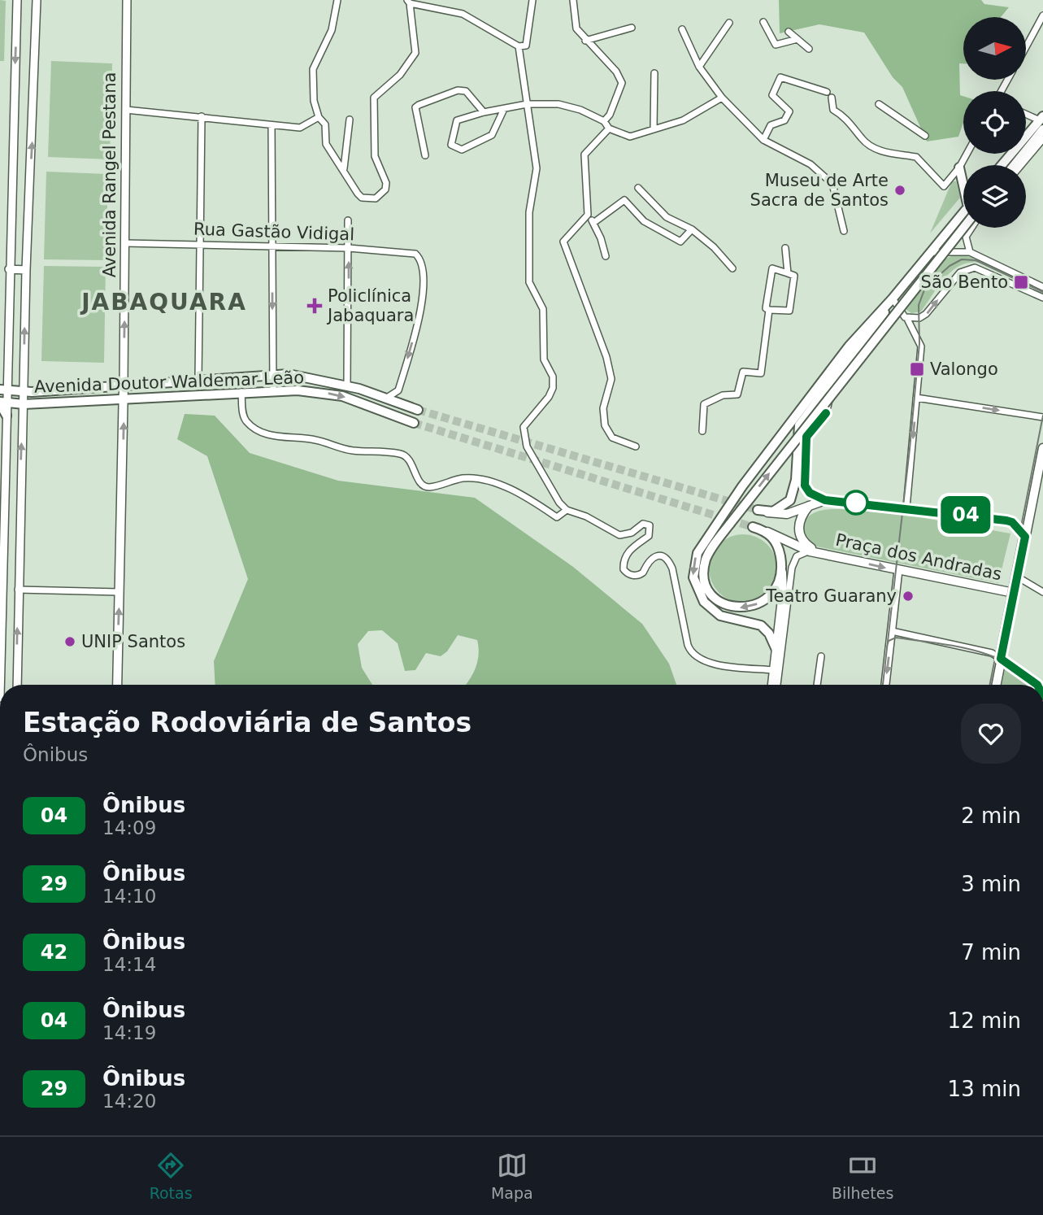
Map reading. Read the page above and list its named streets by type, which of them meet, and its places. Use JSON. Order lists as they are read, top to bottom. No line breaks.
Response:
{"streets":{"main road":["Avenida Rangel Pestana","Avenida Doutor Waldemar Leão","Praça dos Andradas"],"street":["Rua Gastão Vidigal"]},"crossings":[["Avenida Rangel Pestana","Rua Gastão Vidigal"],["Avenida Rangel Pestana","Avenida Doutor Waldemar Leão"],["Rua Gastão Vidigal","Avenida Doutor Waldemar Leão"]],"one_way":["Avenida Rangel Pestana"],"districts":["JABAQUARA"],"places":{"other":["Museu de Arte Sacra de Santos","Teatro Guarany","UNIP Santos"],"transit":["São Bento","Valongo"],"health":["Policlínica Jabaquara"]},"lines":["bus line 04"],"north":"right","page":{"on_map":"04","heading":["Estação Rodoviária de Santos","Ônibus"],"list":[{"mark":"04","name":"Ônibus","note":"14:09","value":"2 min"},{"mark":"29","name":"Ônibus","note":"14:10","value":"3 min"},{"mark":"42","name":"Ônibus","note":"14:14","value":"7 min"},{"mark":"04","name":"Ônibus","note":"14:19","value":"12 min"},{"mark":"29","name":"Ônibus","note":"14:20","value":"13 min"}],"tabs":["Rotas","Mapa","Bilhetes"]}}
